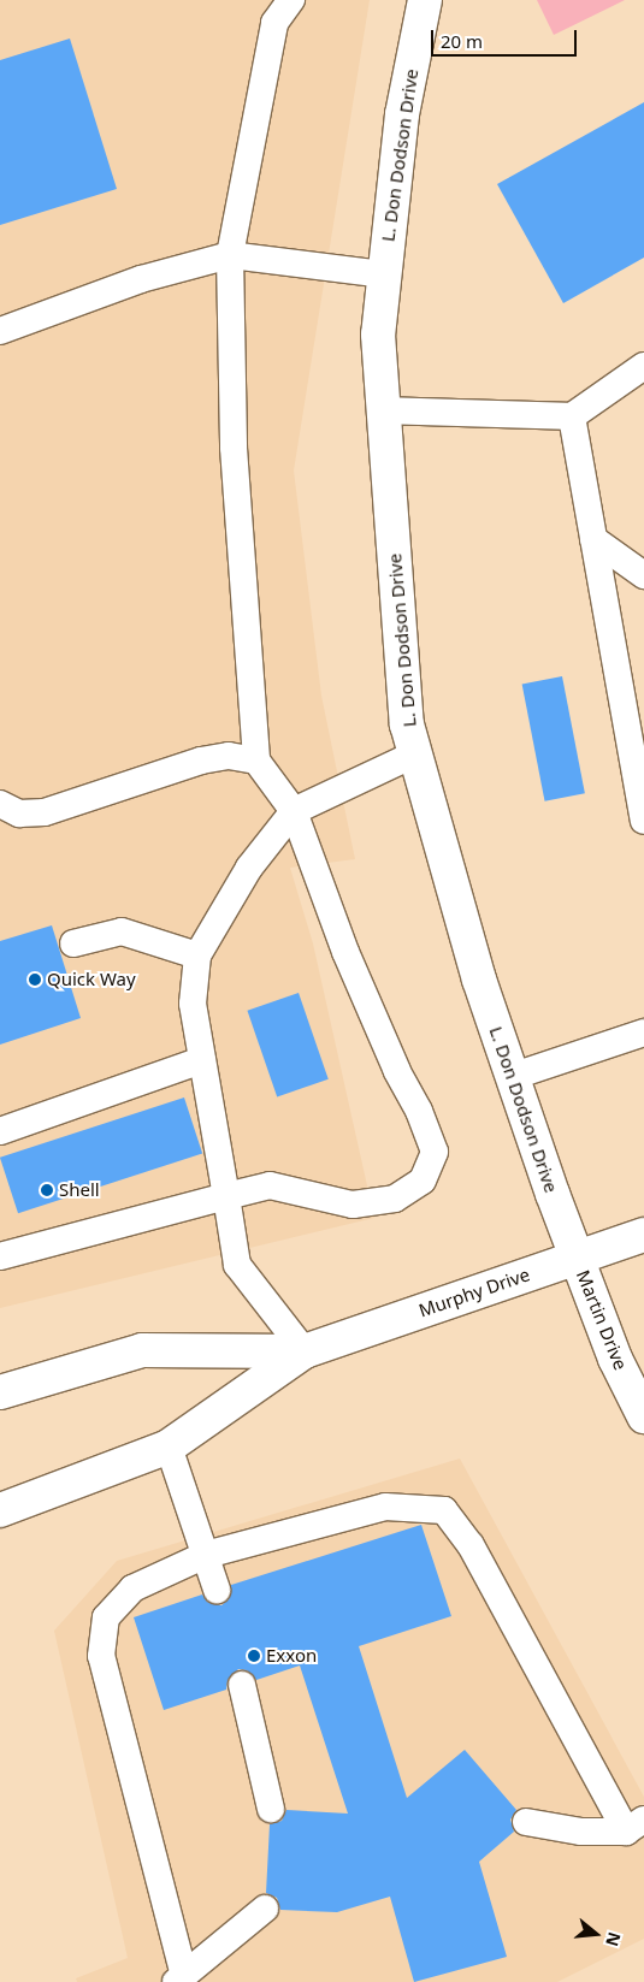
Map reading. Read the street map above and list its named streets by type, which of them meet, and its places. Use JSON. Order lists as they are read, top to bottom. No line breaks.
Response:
{"streets":{"street":["L. Don Dodson Drive","Murphy Drive","Martin Drive"]},"crossings":[["L. Don Dodson Drive","Murphy Drive"],["L. Don Dodson Drive","Martin Drive"],["Murphy Drive","Martin Drive"]],"places":["Quick Way","Shell","Exxon"],"scale_bar":"20 m","north":"right"}
